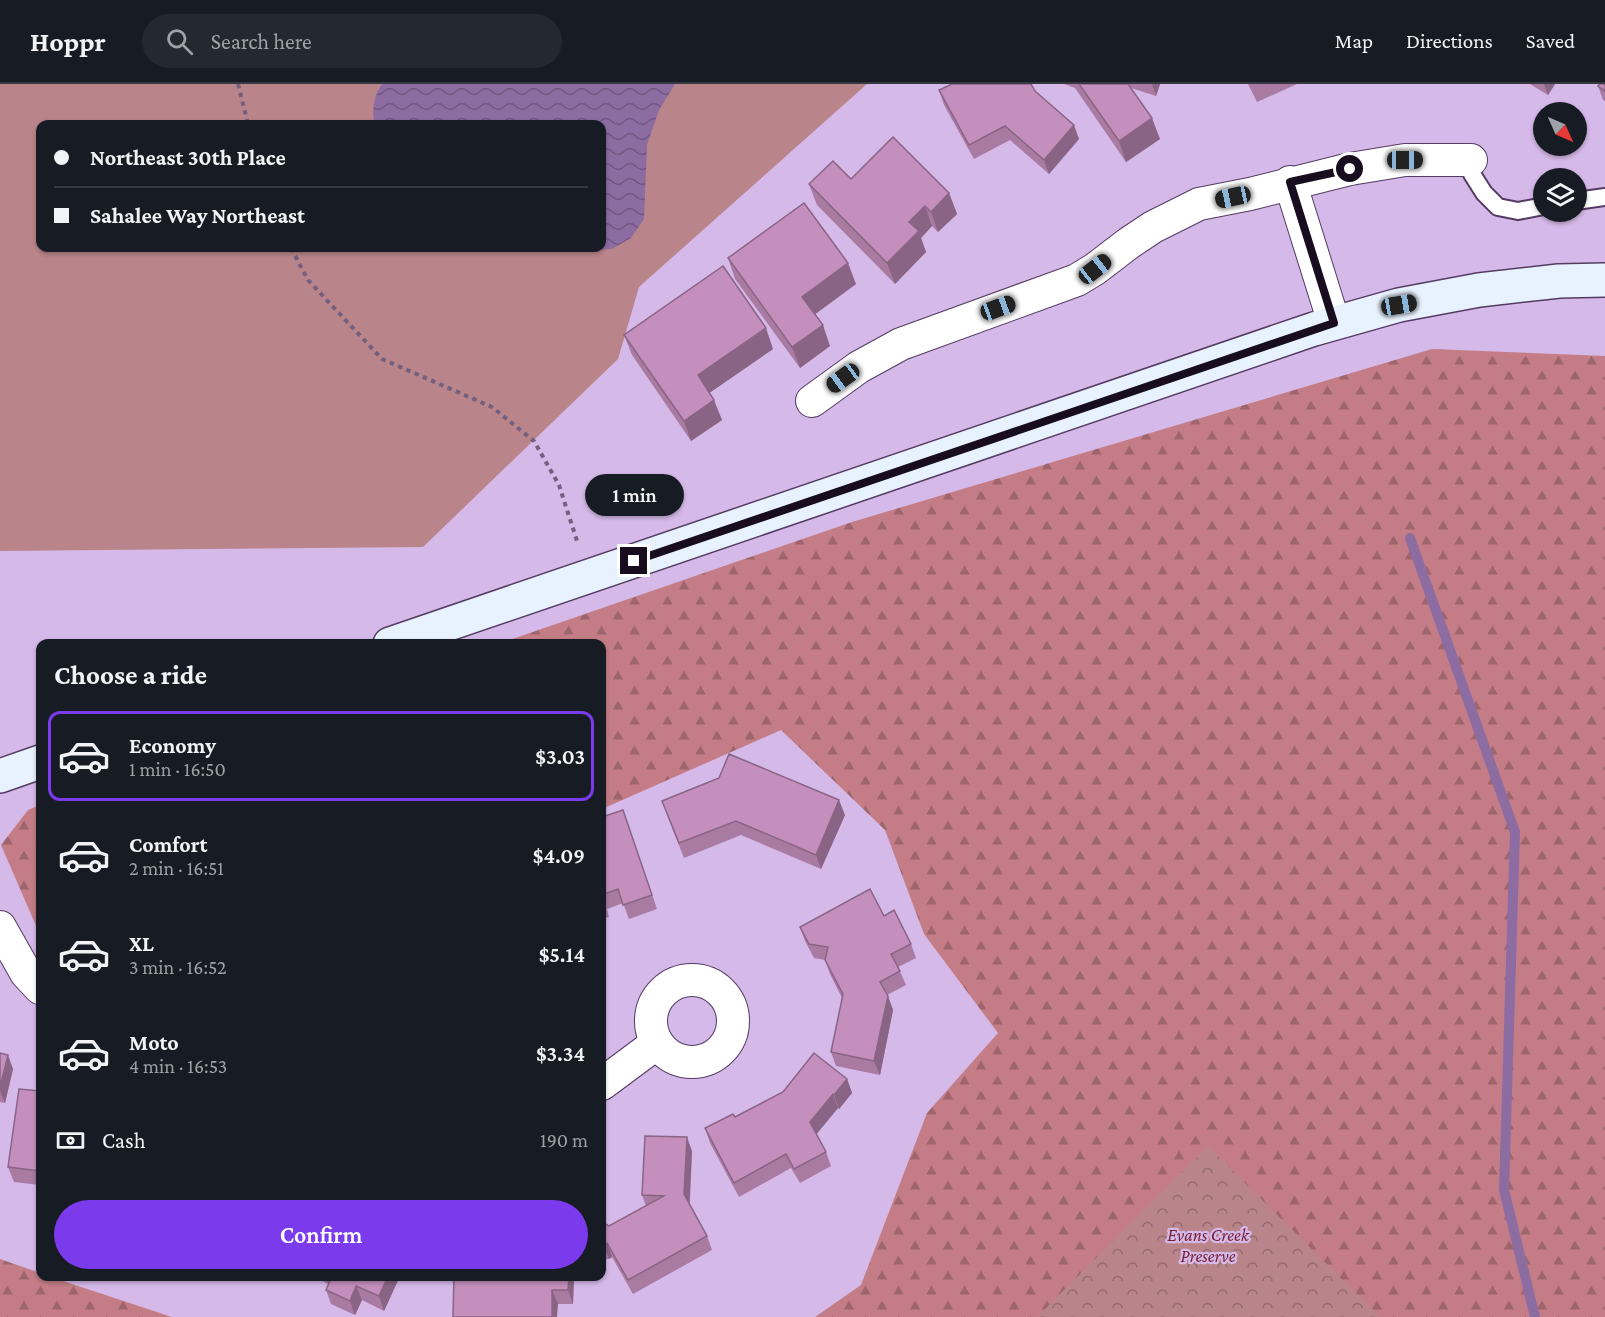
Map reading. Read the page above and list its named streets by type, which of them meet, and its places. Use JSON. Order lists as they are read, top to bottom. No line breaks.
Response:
{"parks":["Evans Creek Preserve"],"north":"bottom right","page":{"header":"Hoppr","search":"Search here","nav":["Map","Directions","Saved"],"banner":["Northeast 30th Place","Sahalee Way Northeast"],"bubble":"1 min","heading":"Choose a ride","list":[{"name":"Economy","note":"1 min · 16:50","value":"$3.03"},{"name":"Comfort","note":"2 min · 16:51","value":"$4.09"},{"name":"XL","note":"3 min · 16:52","value":"$5.14"},{"name":"Moto","note":"4 min · 16:53","value":"$3.34"}],"pay":["Cash","190 m"],"buttons":"Confirm"}}
